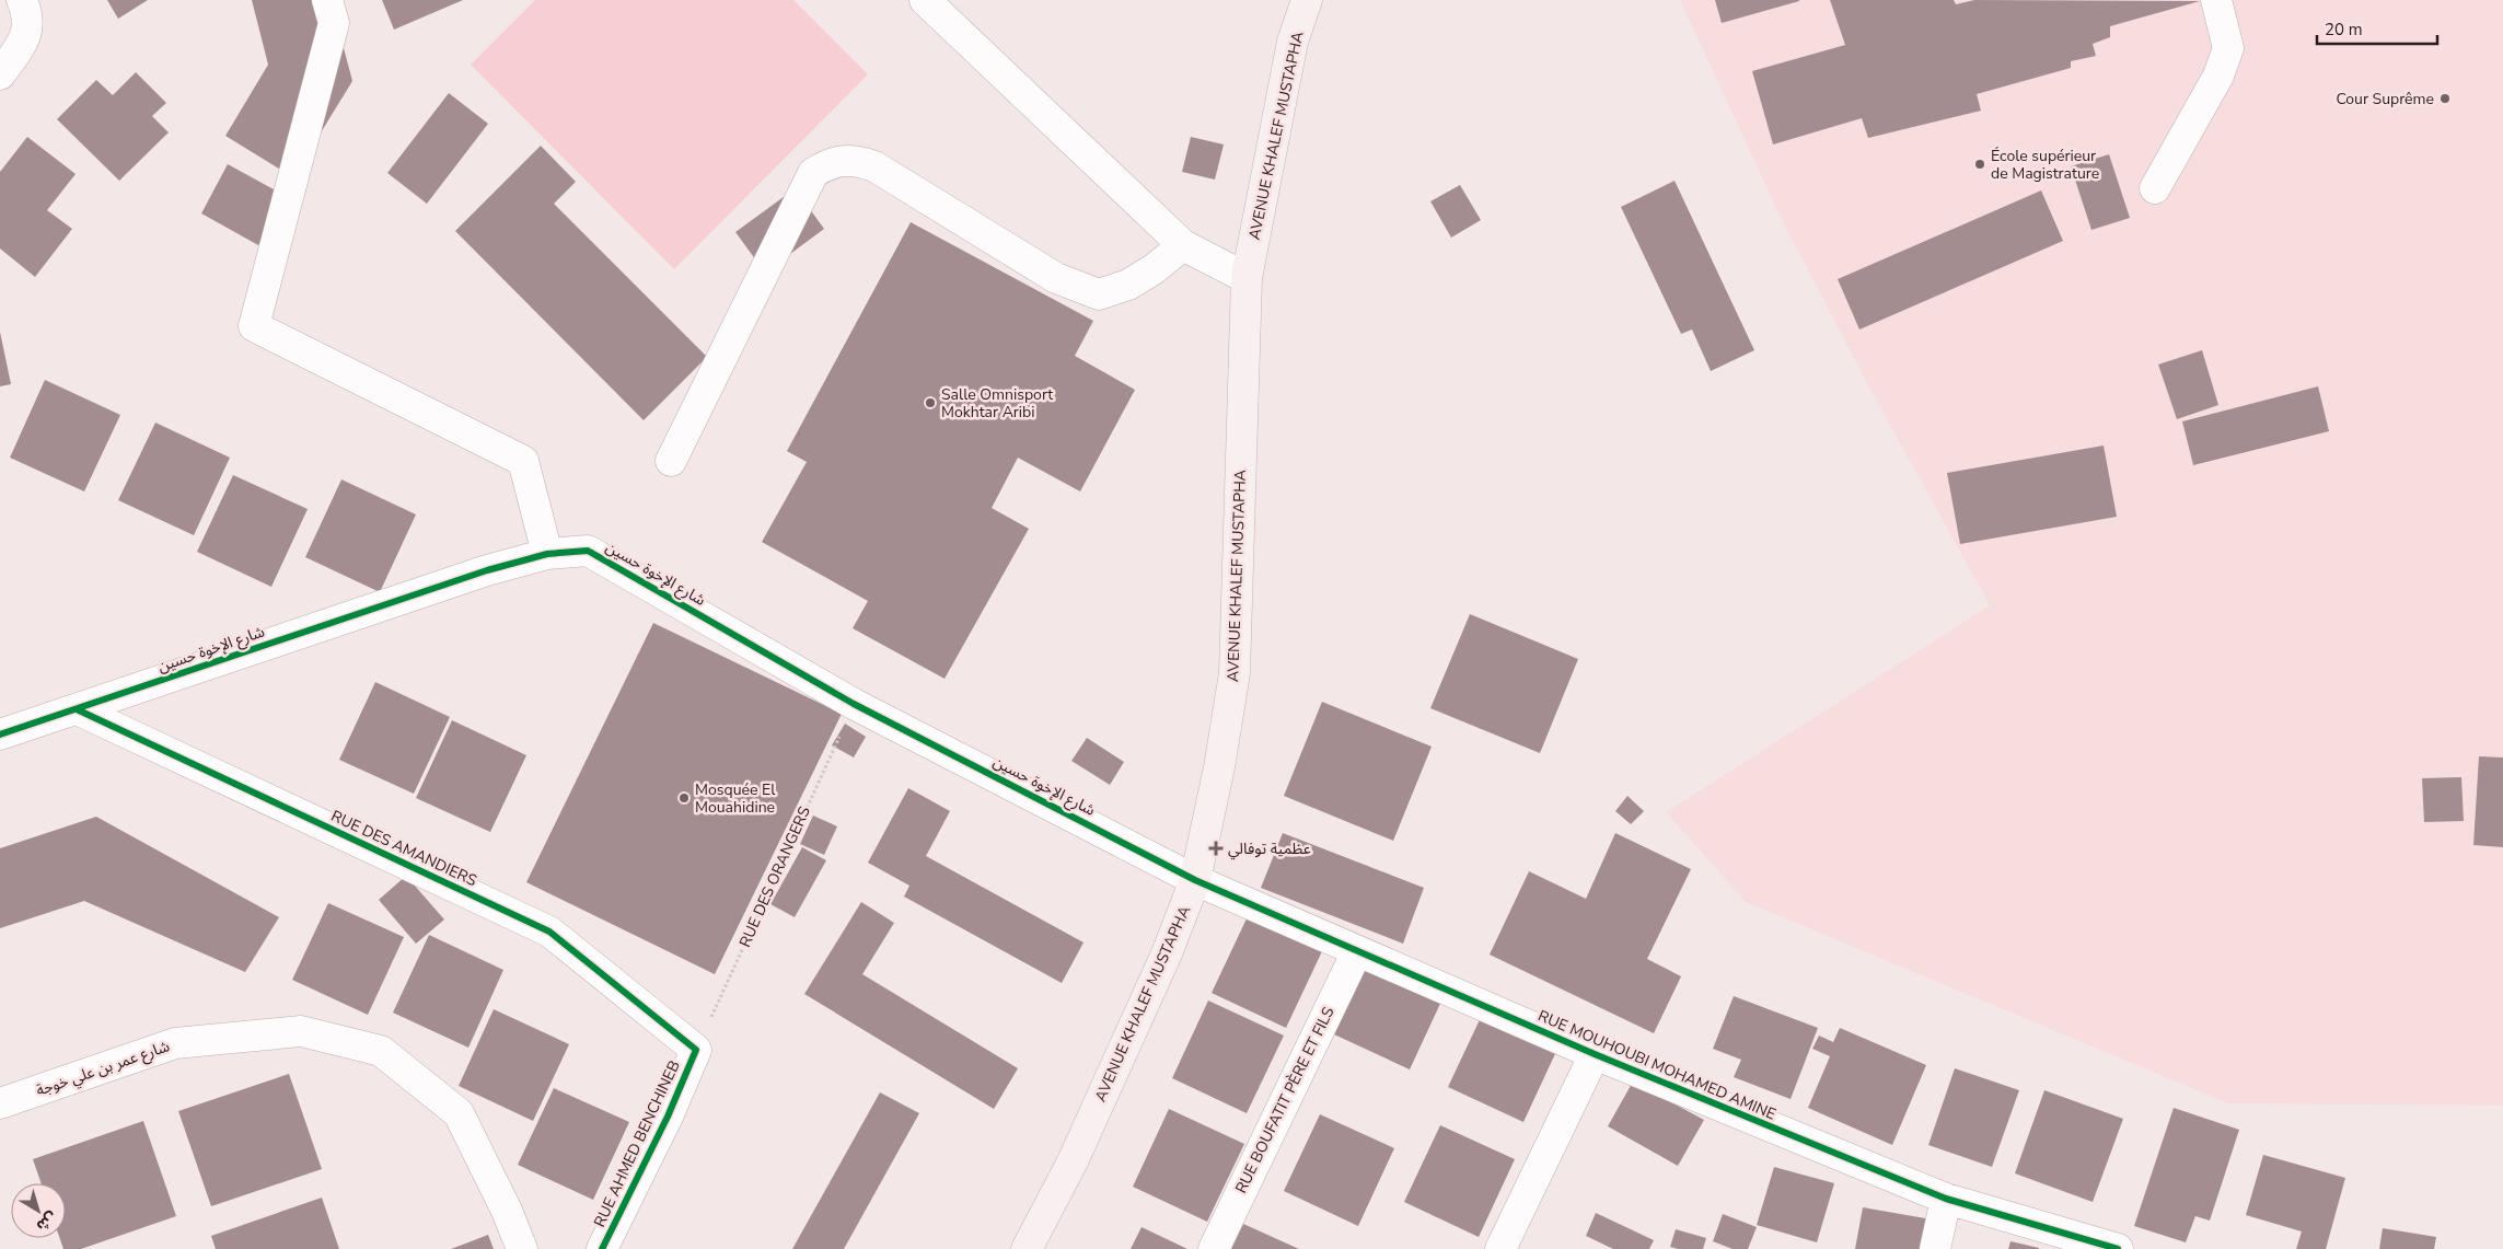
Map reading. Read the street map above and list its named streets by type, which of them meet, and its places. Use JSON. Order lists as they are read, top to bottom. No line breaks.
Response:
{"streets":{"main road":["AVENUE KHALEF MUSTAPHA"],"street":["شارع الإخوة حسين","RUE DES AMANDIERS","RUE MOUHOUBI MOHAMED AMINE","شارع عمر بن علي خوجة","RUE BOUFATIT PÈRE ET FILS","RUE AHMED BENCHINEB"],"path":["RUE DES ORANGERS"]},"crossings":[["AVENUE KHALEF MUSTAPHA","شارع الإخوة حسين"],["AVENUE KHALEF MUSTAPHA","RUE MOUHOUBI MOHAMED AMINE"],["شارع الإخوة حسين","RUE DES AMANDIERS"],["شارع الإخوة حسين","RUE DES ORANGERS"],["شارع الإخوة حسين","RUE MOUHOUBI MOHAMED AMINE"],["RUE DES AMANDIERS","RUE DES ORANGERS"],["RUE DES AMANDIERS","RUE AHMED BENCHINEB"],["RUE DES ORANGERS","RUE AHMED BENCHINEB"],["RUE MOUHOUBI MOHAMED AMINE","RUE BOUFATIT PÈRE ET FILS"]],"places":{"other":["Cour Suprême","École supérieur de Magistrature","Salle Omnisport Mokhtar Aribi","Mosquée El Mouahidine"],"health":["عظمية توفالي"]},"scale_bar":"20 m","north":"bottom right"}
